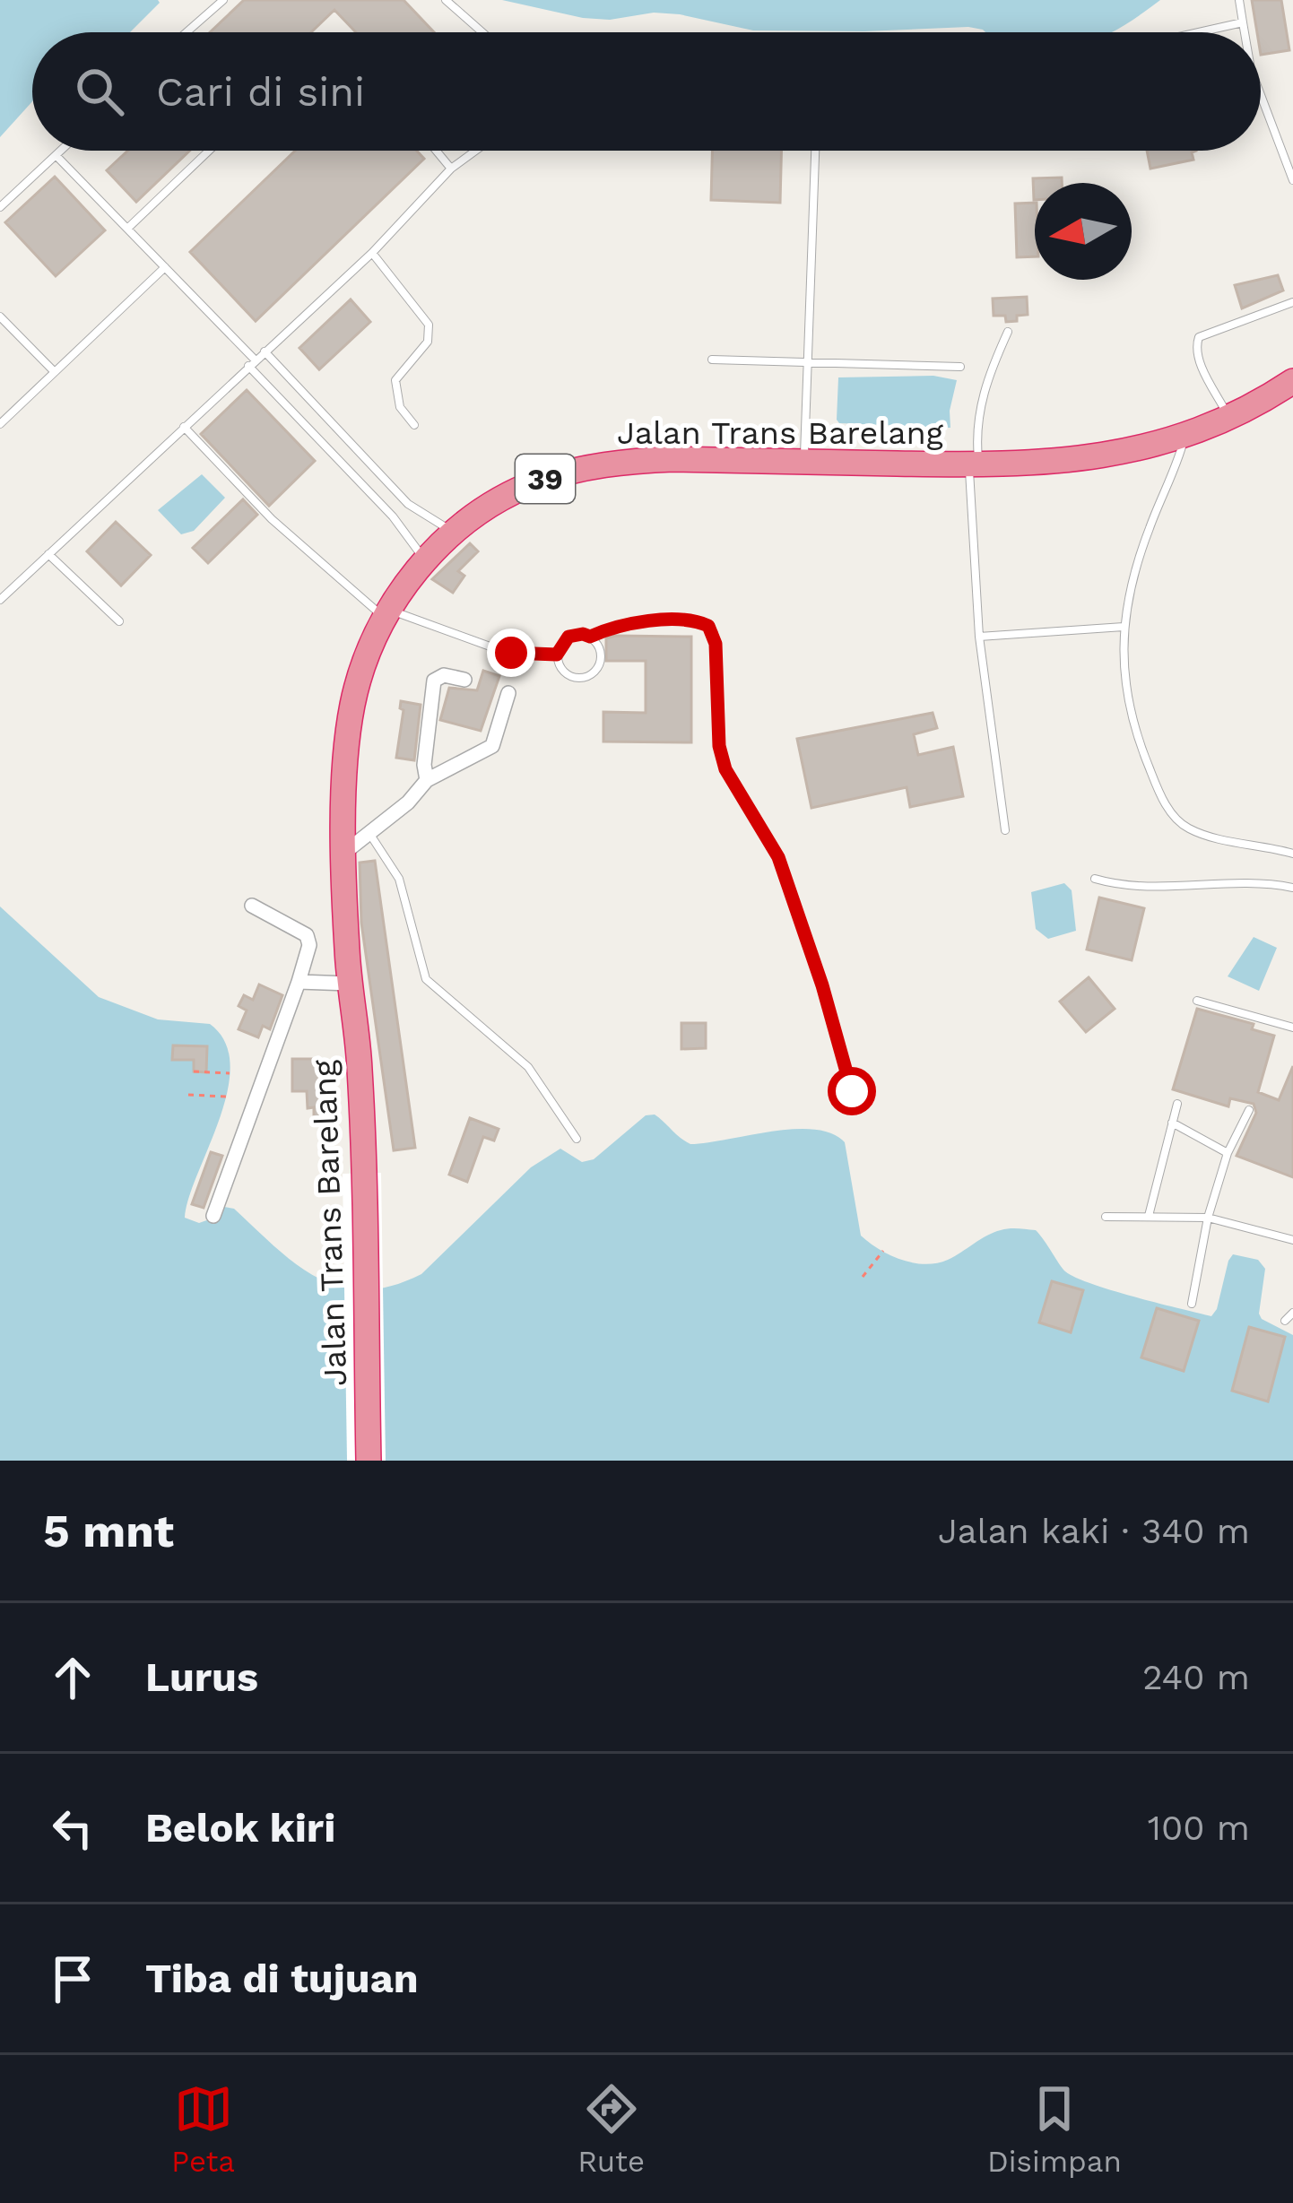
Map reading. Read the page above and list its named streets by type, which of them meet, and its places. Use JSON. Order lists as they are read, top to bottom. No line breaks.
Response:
{"streets":{"highway":["Jalan Trans Barelang","39"]},"north":"left","page":{"search":"Cari di sini","heading":["5 mnt","Jalan kaki · 340 m"],"list":[["Lurus","240 m"],["Belok kiri","100 m"],"Tiba di tujuan"],"nav":["Peta","Rute","Disimpan"]}}
